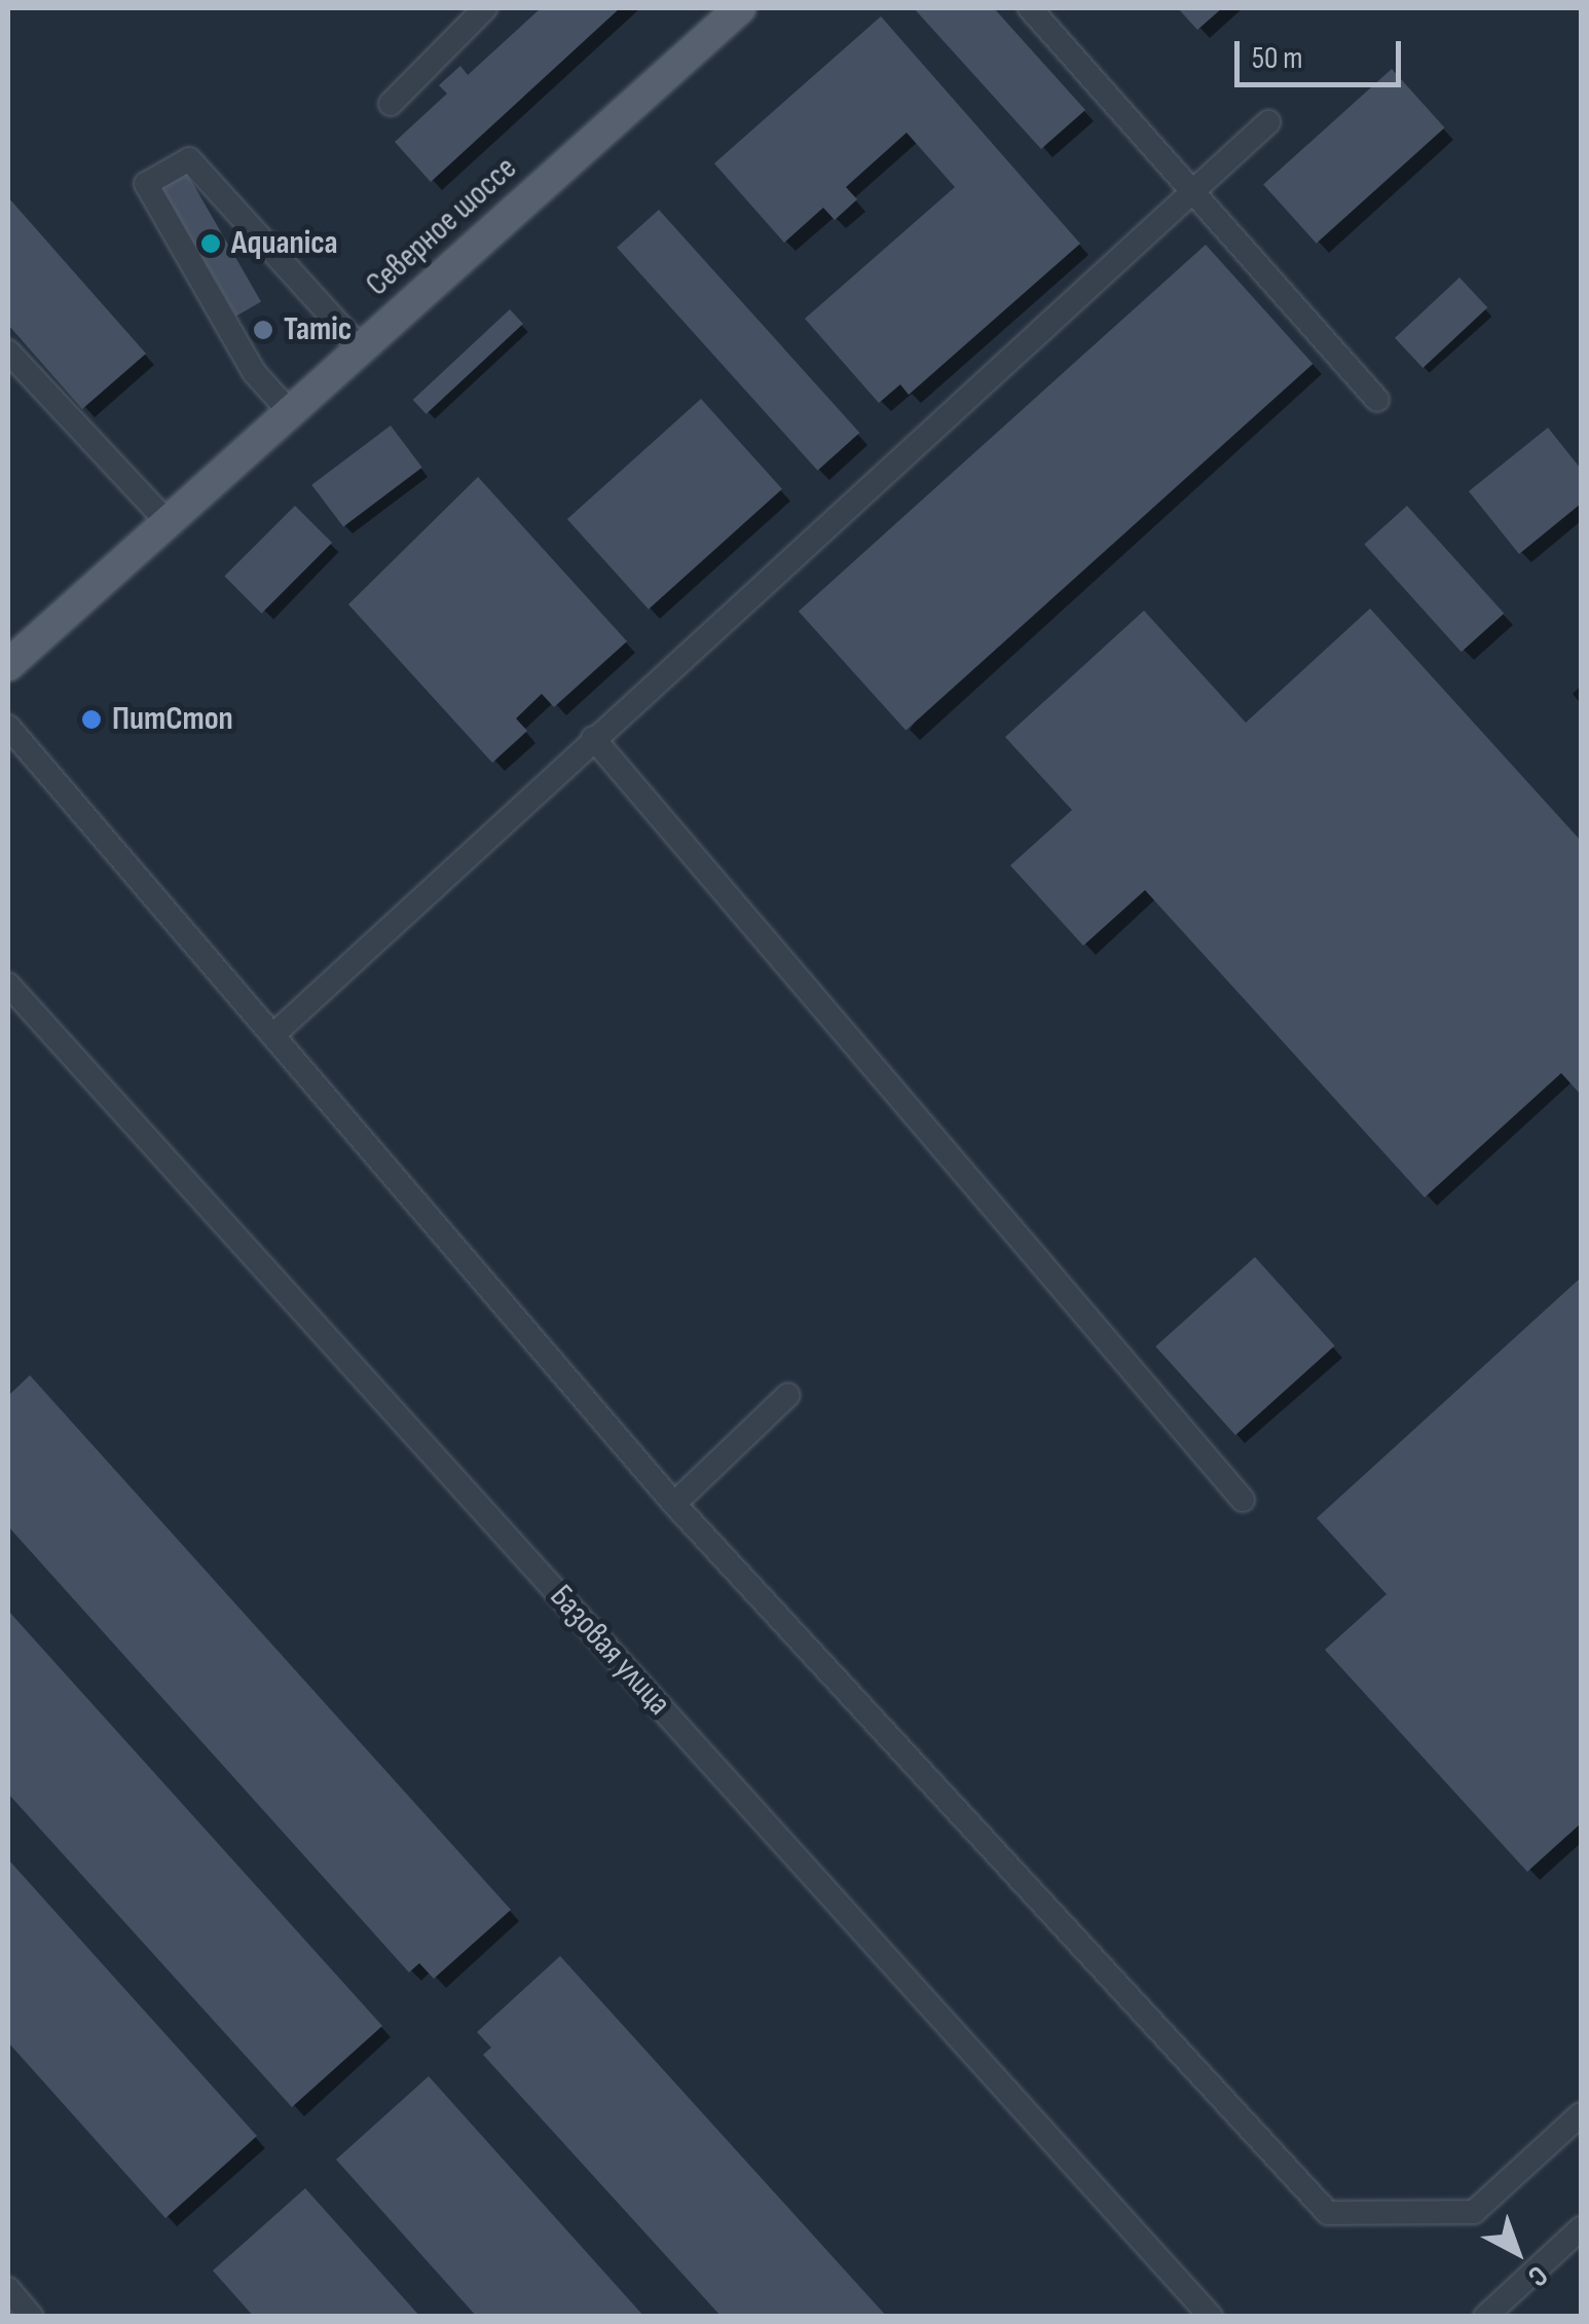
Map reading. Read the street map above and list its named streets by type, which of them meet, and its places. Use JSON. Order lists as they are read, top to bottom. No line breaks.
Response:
{"streets":{"main road":["Северное шоссе"],"street":["Базовая улица"]},"places":["Aquanica","Tamic","ПитСтоп"],"scale_bar":"50 m","north":"bottom right"}
